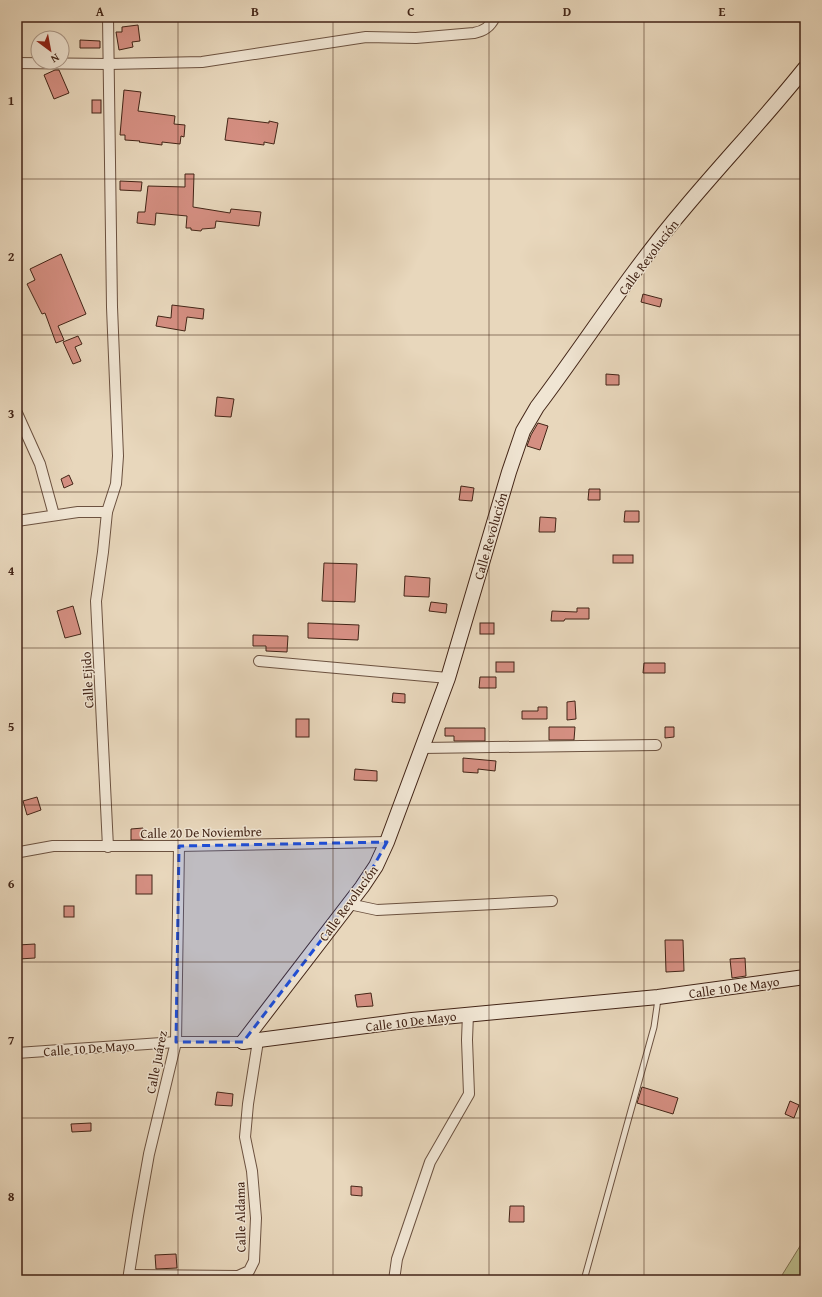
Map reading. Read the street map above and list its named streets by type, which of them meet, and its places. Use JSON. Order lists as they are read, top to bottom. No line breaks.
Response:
{"streets":{"street":["Calle Revolución","Calle Ejido","Calle 20 De Noviembre","Calle 10 De Mayo","Calle Juárez","Calle Aldama"]},"crossings":[["Calle Revolución","Calle 20 De Noviembre"],["Calle Revolución","Calle 10 De Mayo"],["Calle Ejido","Calle 20 De Noviembre"],["Calle 20 De Noviembre","Calle Juárez"],["Calle 10 De Mayo","Calle Juárez"],["Calle 10 De Mayo","Calle Aldama"],["Calle Juárez","Calle Aldama"]],"north":"bottom right","grid":{"columns":["A","B","C","D","E"],"rows":["1","2","3","4","5","6","7","8"]}}
